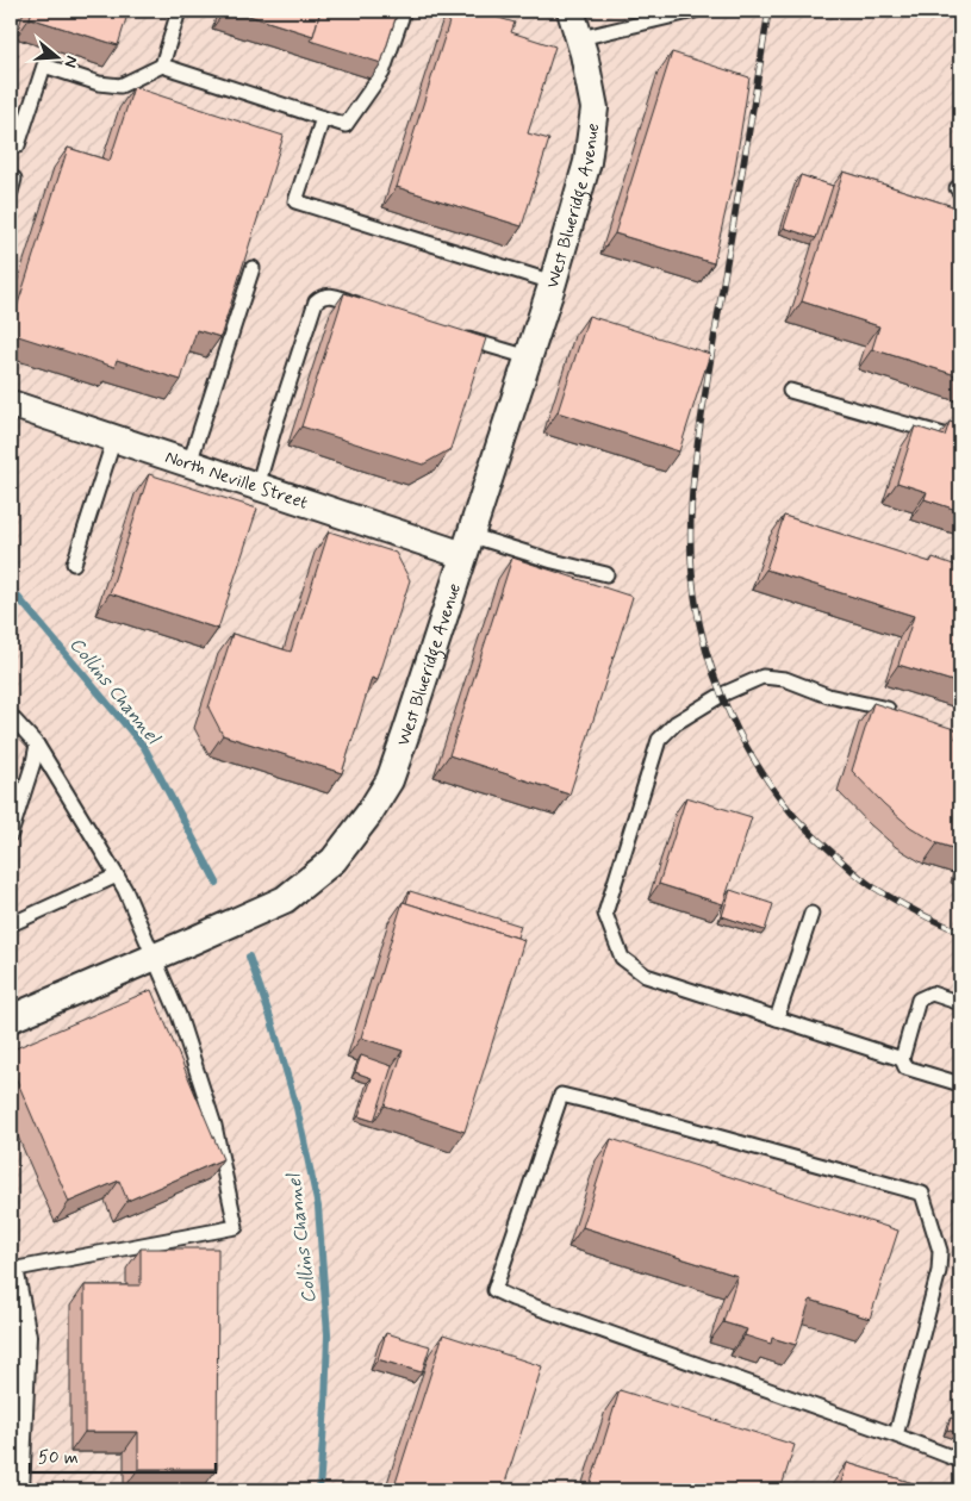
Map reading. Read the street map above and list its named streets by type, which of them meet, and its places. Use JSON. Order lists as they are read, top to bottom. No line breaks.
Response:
{"streets":{"street":["West Blueridge Avenue","North Neville Street"]},"crossings":[["West Blueridge Avenue","North Neville Street"]],"water":["Collins Channel"],"scale_bar":"50 m","north":"right"}
